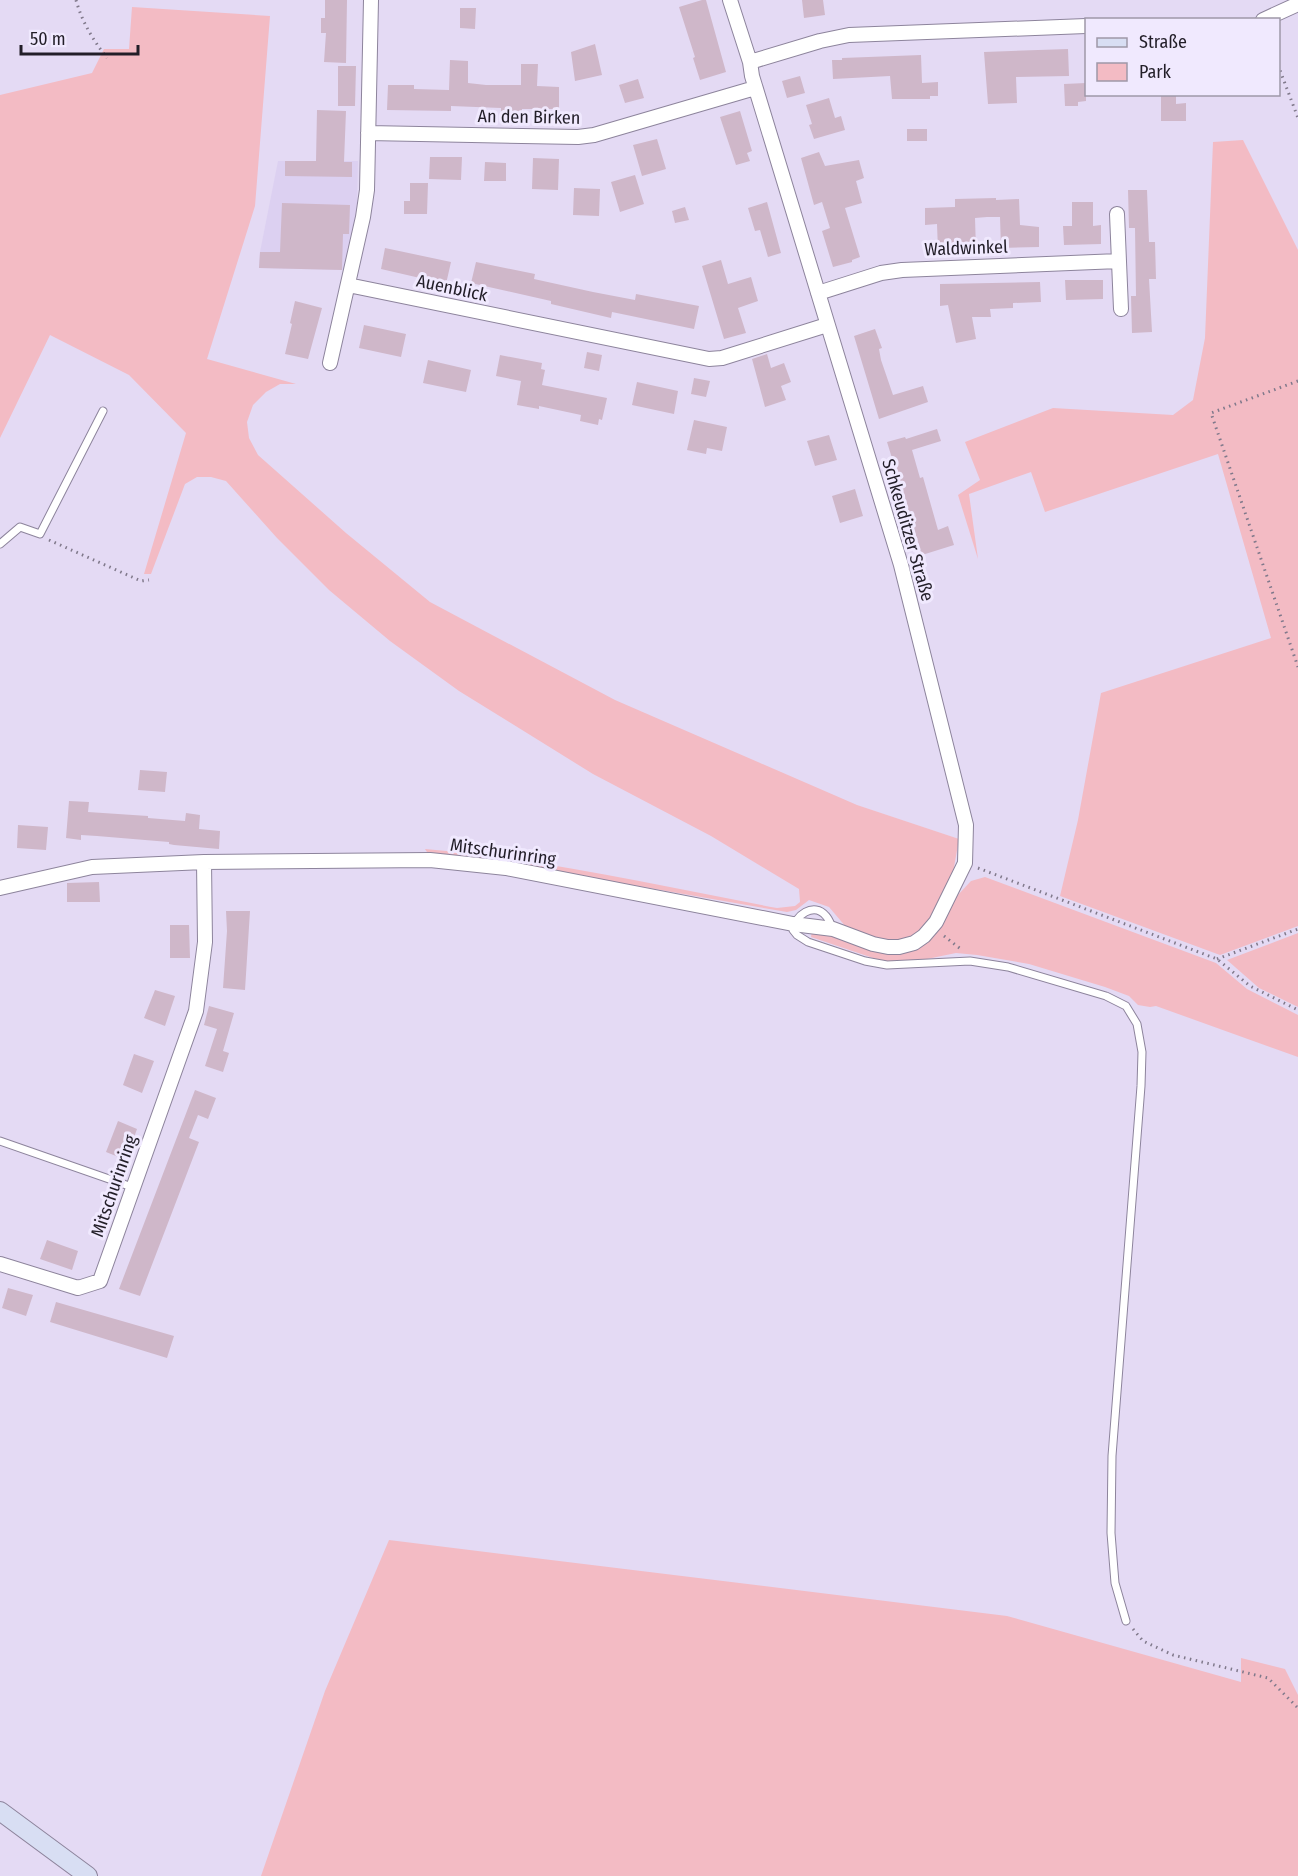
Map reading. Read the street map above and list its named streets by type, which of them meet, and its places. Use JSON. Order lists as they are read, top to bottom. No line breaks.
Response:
{"streets":{"street":["An den Birken","Waldwinkel","Auenblick","Schkeuditzer Straße","Mitschurinring"]},"crossings":[["An den Birken","Schkeuditzer Straße"],["Waldwinkel","Schkeuditzer Straße"],["Auenblick","Schkeuditzer Straße"],["Schkeuditzer Straße","Mitschurinring"]],"legend":["Straße","Park"],"scale_bar":"50 m"}
